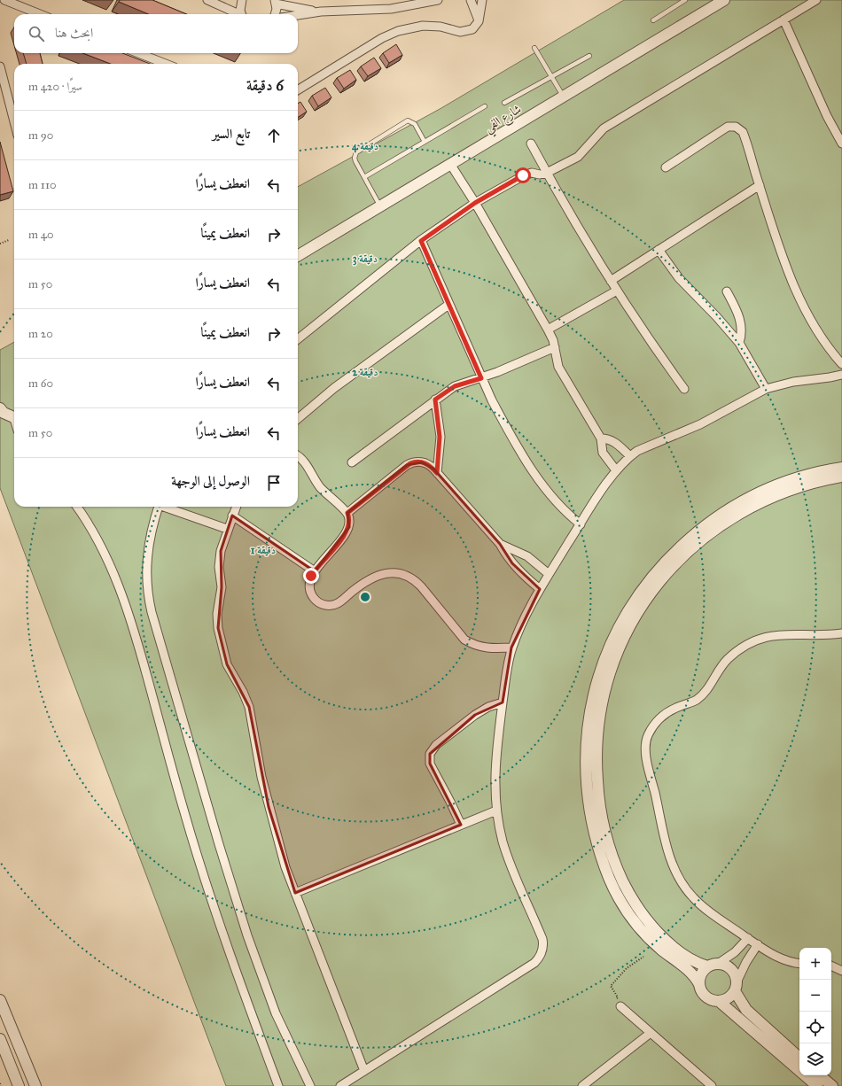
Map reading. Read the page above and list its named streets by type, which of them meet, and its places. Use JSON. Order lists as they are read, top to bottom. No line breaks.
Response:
{"streets":{"street":["شارع الفي"]},"page":{"search":"ابحث هنا","heading":["6 دقيقة","سيرًا · 420 m"],"list":[["تابع السير","90 m"],["انعطف يسارًا","110 m"],["انعطف يمينًا","40 m"],["انعطف يسارًا","50 m"],["انعطف يمينًا","20 m"],["انعطف يسارًا","60 m"],["انعطف يسارًا","50 m"],"الوصول إلى الوجهة"],"map_buttons":["+","−"]},"rings":["4 دقيقة","3 دقيقة","2 دقيقة","1 دقيقة"]}
